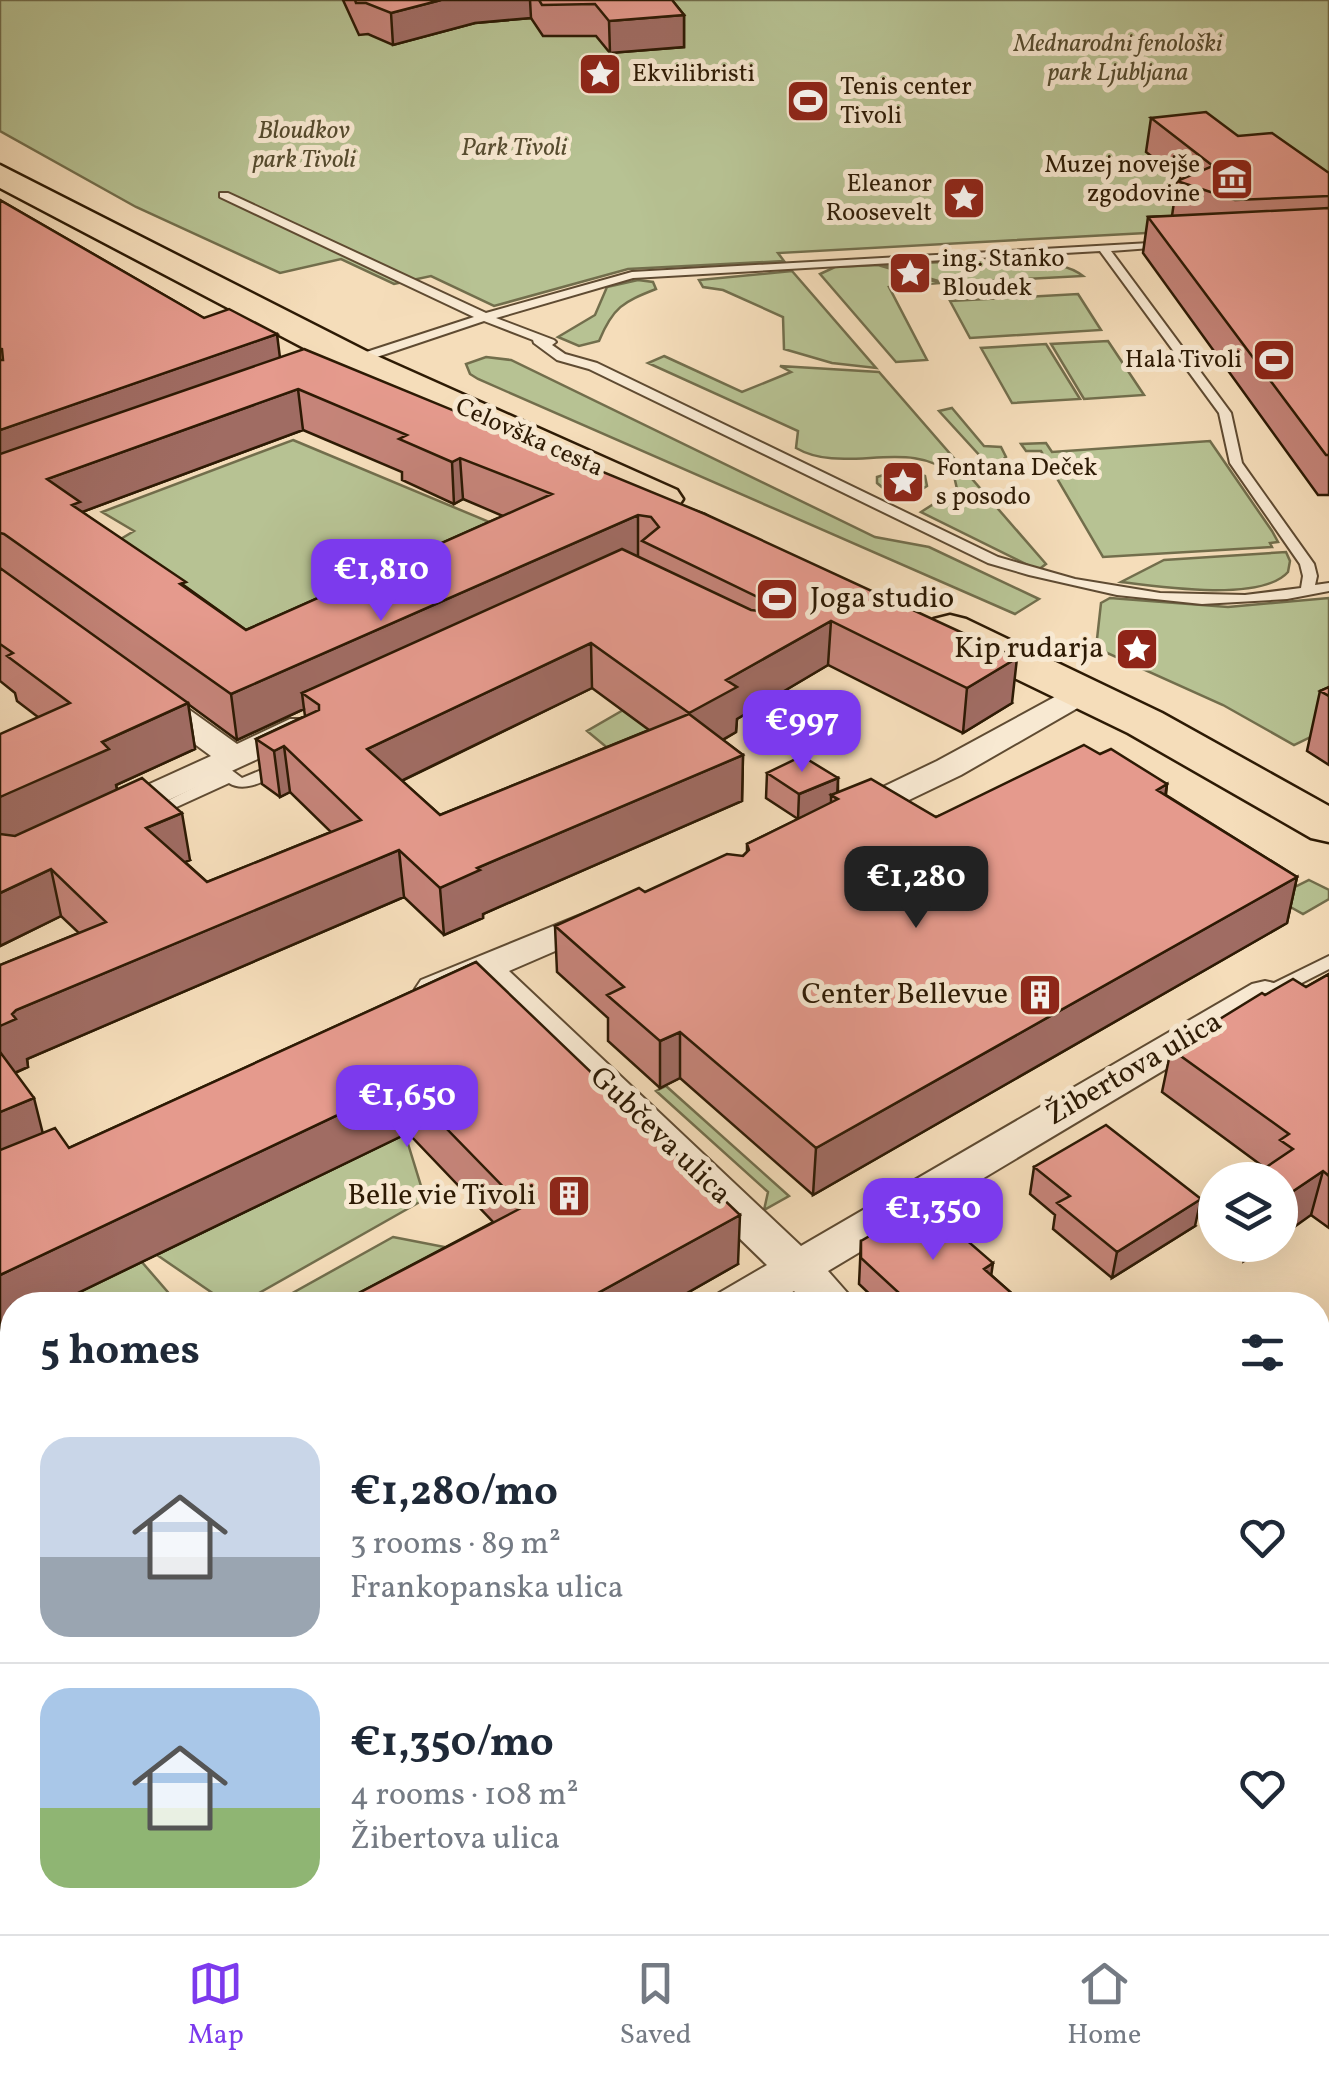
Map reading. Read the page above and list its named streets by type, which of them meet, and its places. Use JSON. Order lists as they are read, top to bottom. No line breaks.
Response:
{"streets":{"main road":["Celovška cesta"],"street":["Žibertova ulica","Gubčeva ulica"]},"crossings":[["Žibertova ulica","Gubčeva ulica"]],"parks":["Mednarodni fenološki park Ljubljana","Bloudkov park Tivoli","Park Tivoli"],"places":{"place":["Ekvilibristi","Eleanor Roosevelt","ing. Stanko Bloudek","Fontana Deček s posodo","Kip rudarja"],"sports":["Tenis center Tivoli","Hala Tivoli","Joga studio"],"museum":["Muzej novejše zgodovine"],"building":["Center Bellevue","Belle vie Tivoli"]},"page":{"price":["€1,810","€997","€1,280","€1,650","€1,350"],"heading":"5 homes","list":[{"name":"€1,280/mo","note":"3 rooms · 89 m² · Frankopanska ulica"},{"name":"€1,350/mo","note":"4 rooms · 108 m² · Žibertova ulica"}],"tabs":["Map","Saved","Home"]}}
